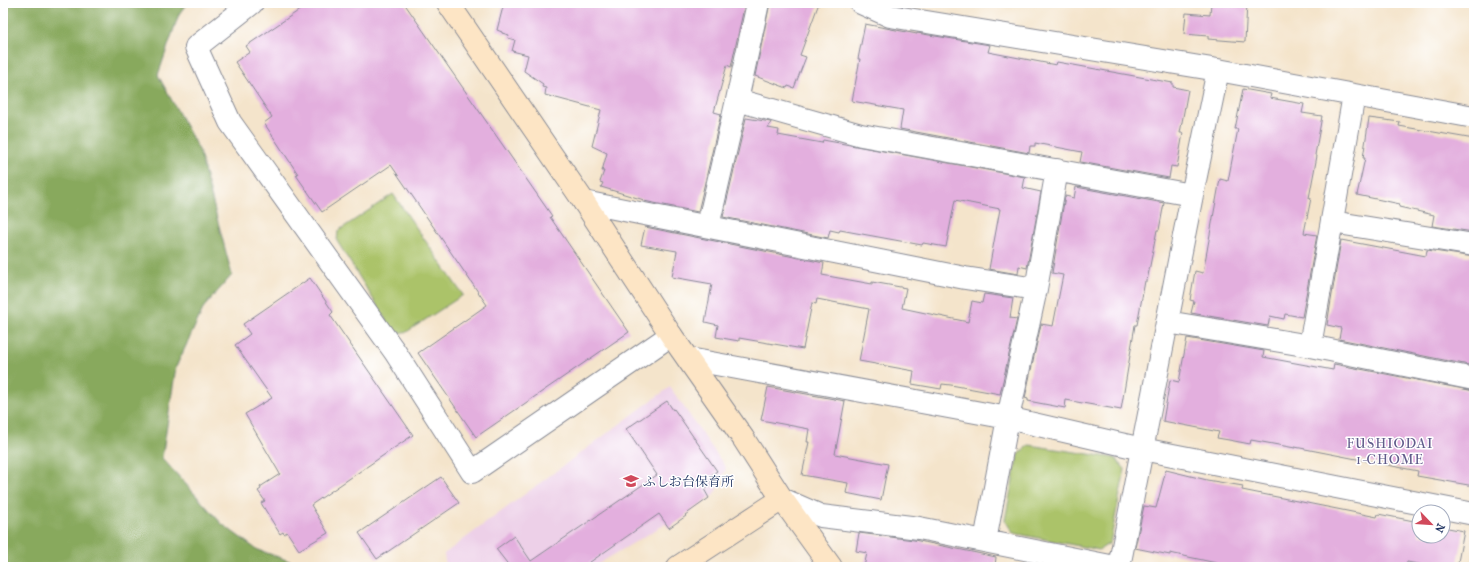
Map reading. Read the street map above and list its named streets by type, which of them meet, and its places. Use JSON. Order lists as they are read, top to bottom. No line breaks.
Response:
{"districts":["FUSHIODAI 1-CHOME"],"places":{"school or university":["ふしお台保育所"]},"north":"bottom right"}
